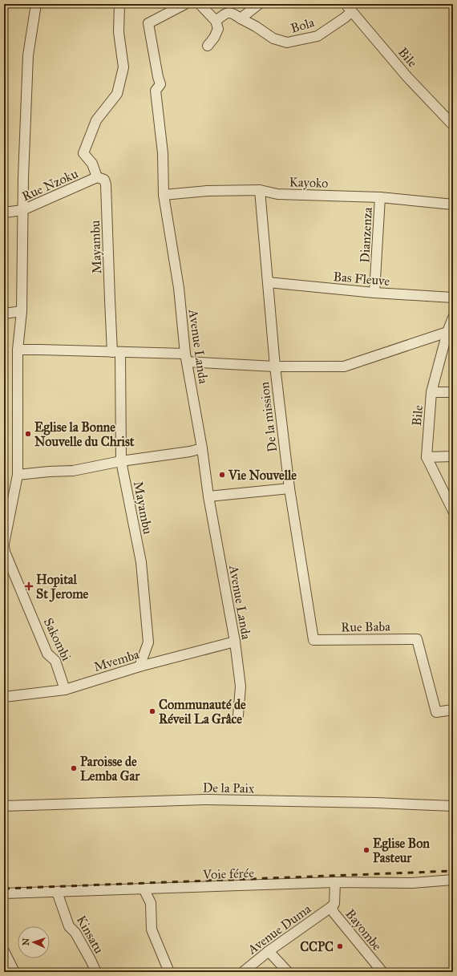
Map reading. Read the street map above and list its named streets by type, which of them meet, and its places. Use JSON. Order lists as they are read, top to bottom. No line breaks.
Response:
{"streets":{"street":["Bola","Bile","Kayoko","Rue Nzoku","Dianzenza","Mayambu","Bas Fleuve","Avenue Landa","De la mission","Rue Baba","Sakombi","Mvemba","De la Paix","Voie férée","Avenue Duma","Bayombe","Kinsatu"]},"crossings":[["Bola","Bile"],["Kayoko","Dianzenza"],["Kayoko","Avenue Landa"],["Kayoko","De la mission"],["Rue Nzoku","Mayambu"],["Dianzenza","Bas Fleuve"],["Mayambu","Mvemba"],["Bas Fleuve","De la mission"],["Avenue Landa","Mvemba"],["De la mission","Rue Baba"],["Sakombi","Mvemba"],["Voie férée","Bayombe"],["Voie férée","Kinsatu"],["Avenue Duma","Bayombe"]],"places":{"other":["Eglise la Bonne Nouvelle du Christ","Vie Nouvelle","Communauté de Réveil La Grâce","Paroisse de Lemba Gar","Eglise Bon Pasteur","CCPC"],"health":["Hopital St Jerome"]},"north":"left"}
